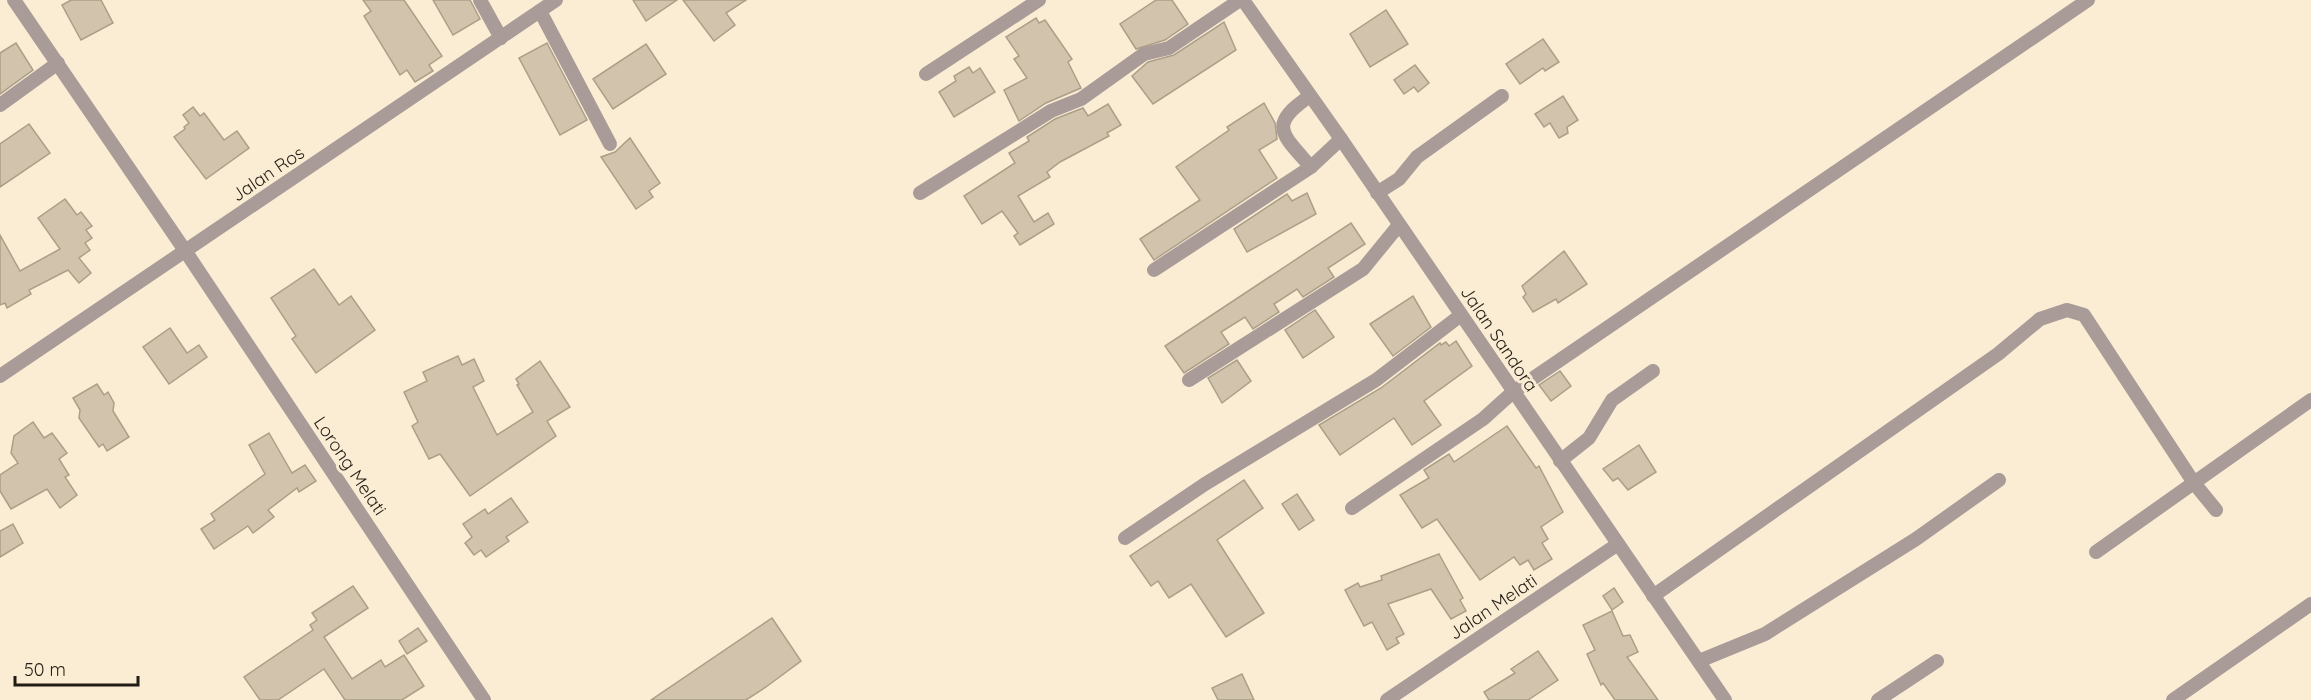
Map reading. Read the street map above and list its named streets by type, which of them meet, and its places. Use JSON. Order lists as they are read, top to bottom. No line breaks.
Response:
{"streets":{"street":["Jalan Ros","Jalan Sandora","Lorong Melati","Jalan Melati"]},"crossings":[["Jalan Ros","Lorong Melati"],["Jalan Sandora","Jalan Melati"]],"scale_bar":"50 m"}
